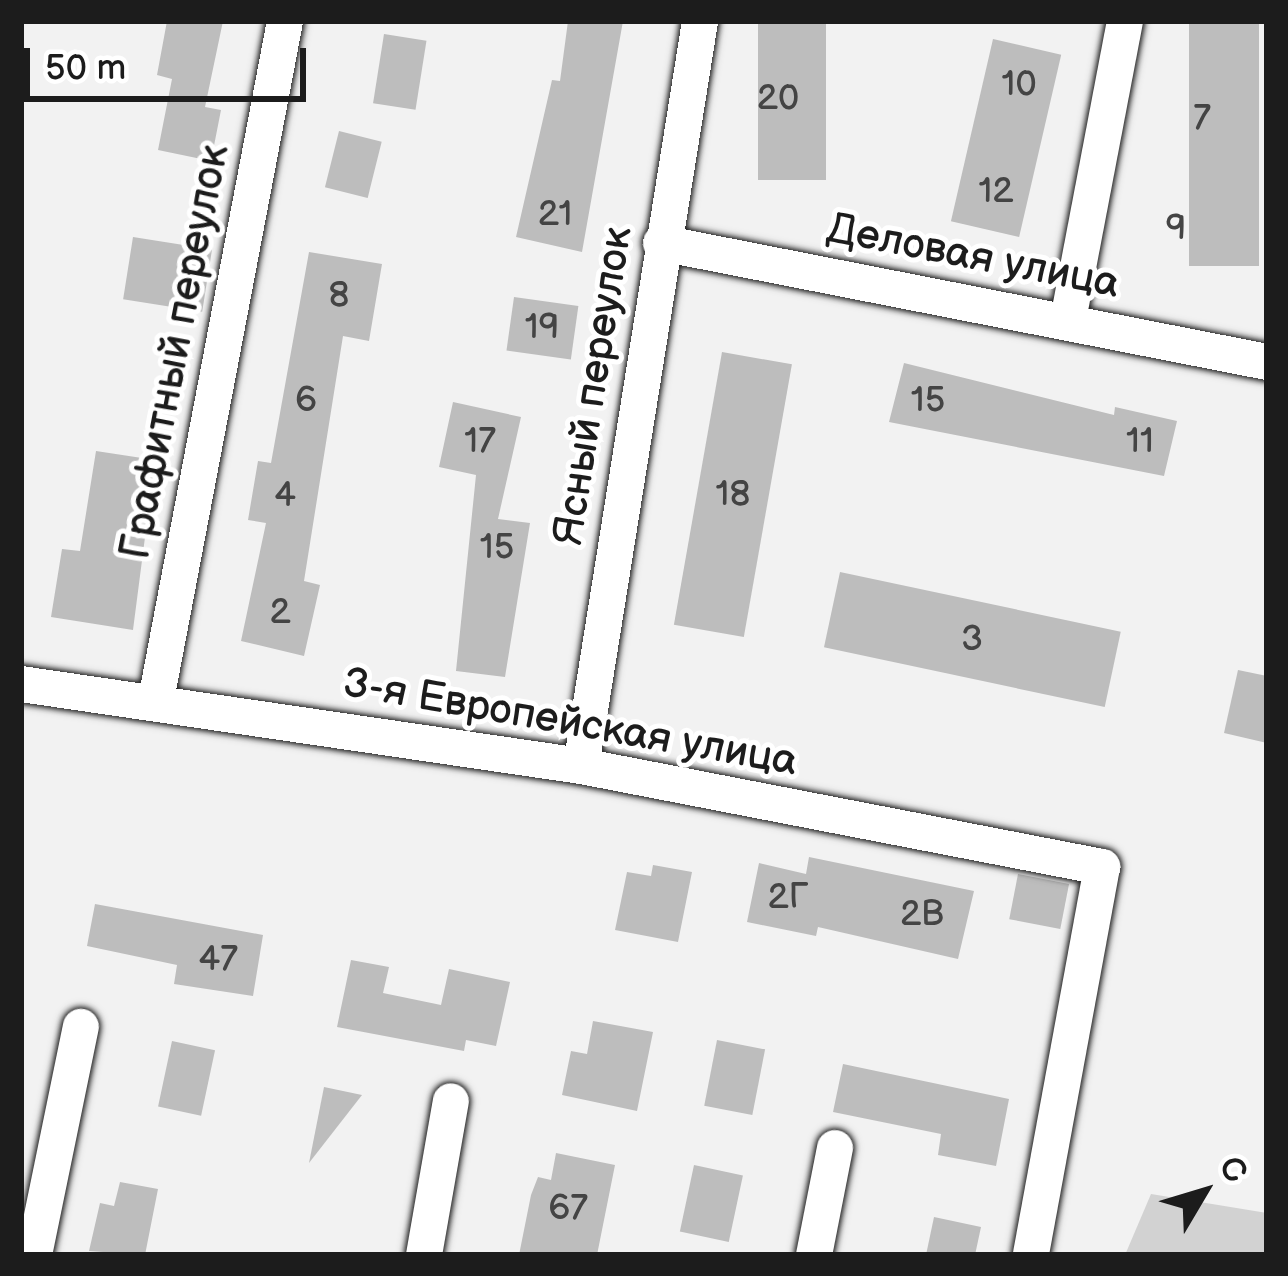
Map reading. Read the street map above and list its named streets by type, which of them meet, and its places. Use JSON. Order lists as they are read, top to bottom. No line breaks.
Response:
{"streets":{"street":["Деловая улица","Графитный переулок","Ясный переулок","3-я Европейская улица"]},"crossings":[["Деловая улица","Ясный переулок"],["Графитный переулок","3-я Европейская улица"],["Ясный переулок","3-я Европейская улица"]],"house_numbers":["10","20","7","12","21","9","8","19","6","15","17","11","18","4","15","2","3","2Г","2В","47","67"],"scale_bar":"50 m","north":"top right"}
